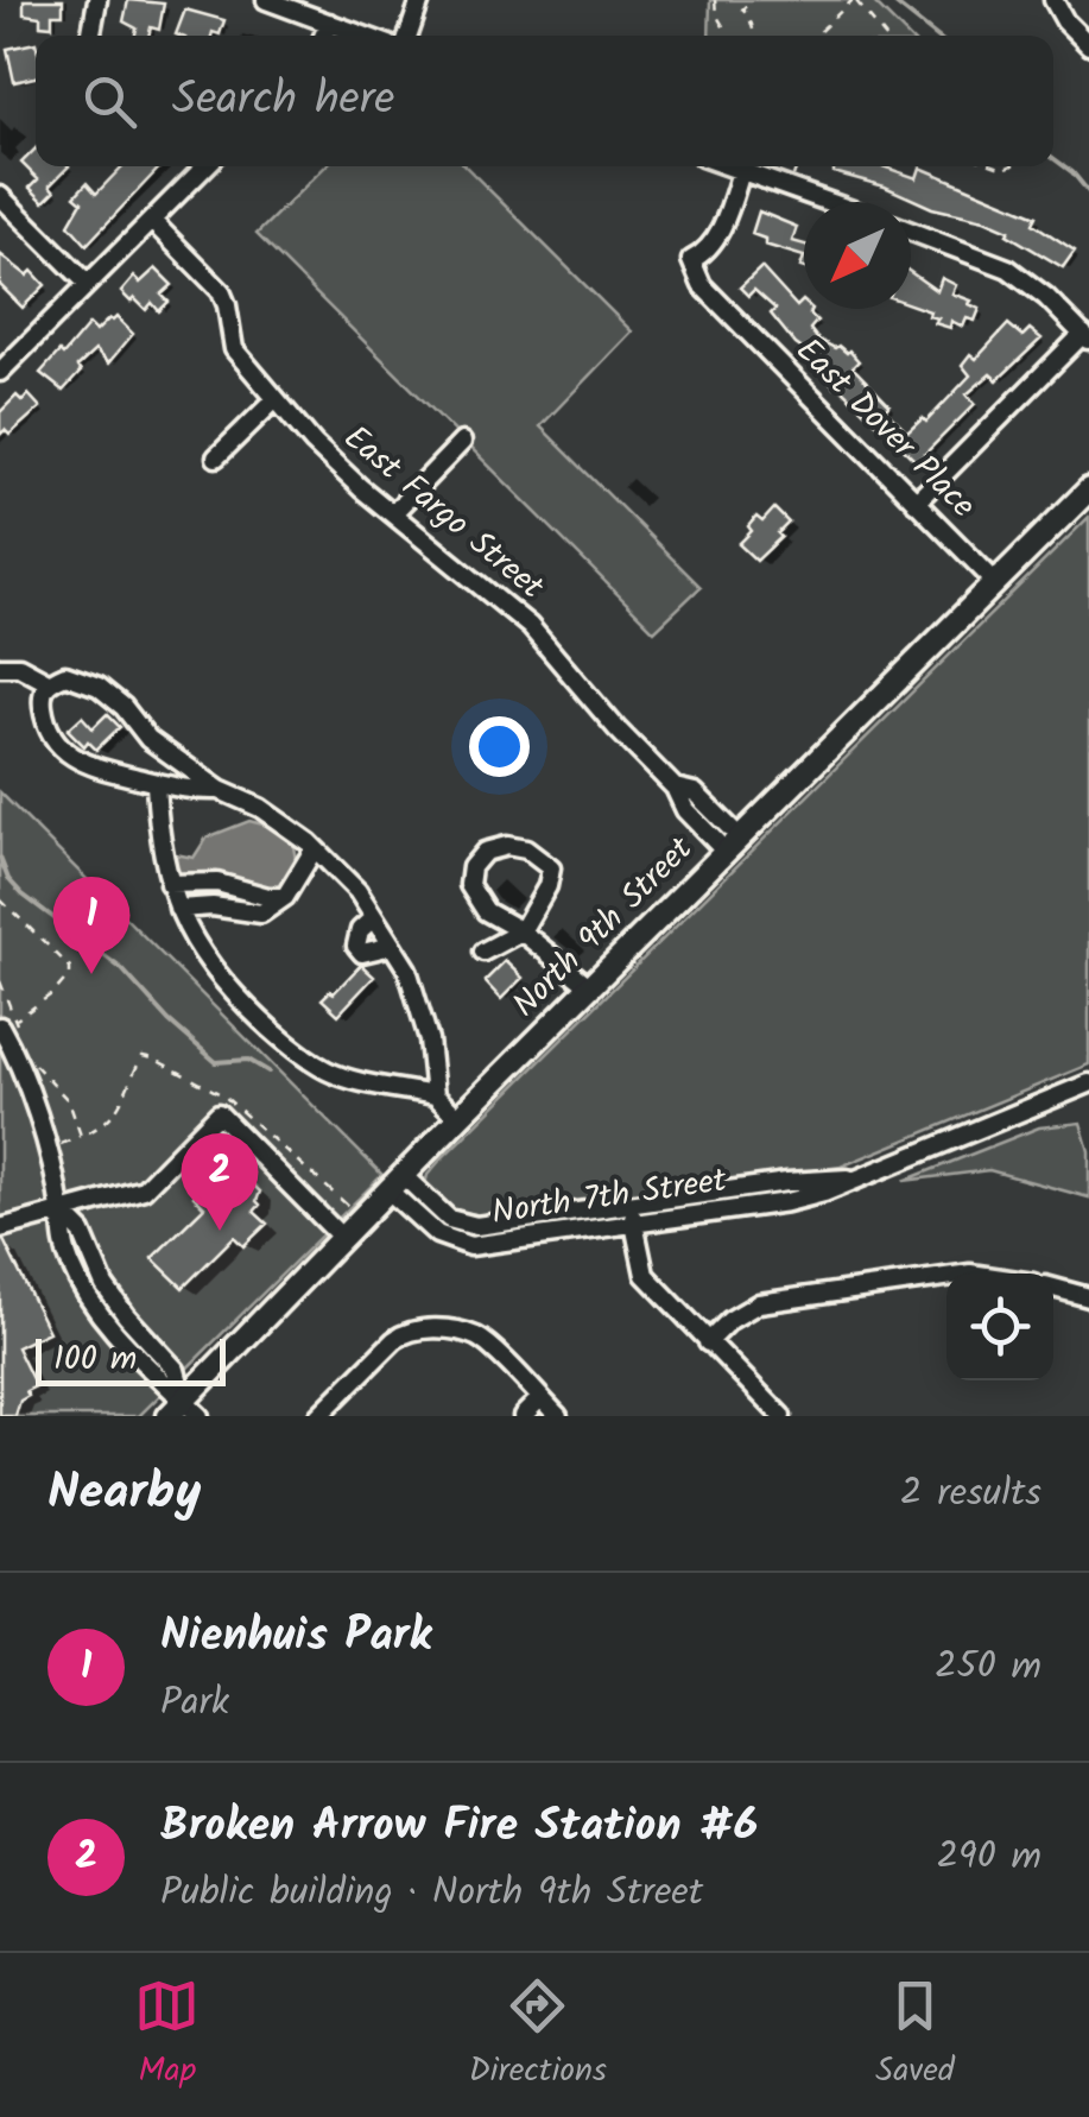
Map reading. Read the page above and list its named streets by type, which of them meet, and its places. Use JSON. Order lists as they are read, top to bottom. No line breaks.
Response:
{"streets":{"main road":["North 9th Street"],"street":["East Dover Place","East Fargo Street","North 7th Street"]},"crossings":[["East Dover Place","North 9th Street"],["East Fargo Street","North 9th Street"],["North 9th Street","North 7th Street"]],"scale_bar":"100 m","north":"bottom left","page":{"search":"Search here","pins":["1","2"],"scale":"100 m","heading":["Nearby","2 results"],"list":[{"mark":"1","name":"Nienhuis Park","note":"Park","value":"250 m"},{"mark":"2","name":"Broken Arrow Fire Station #6","note":"Public building · North 9th Street","value":"290 m"}],"nav":["Map","Directions","Saved"]}}
